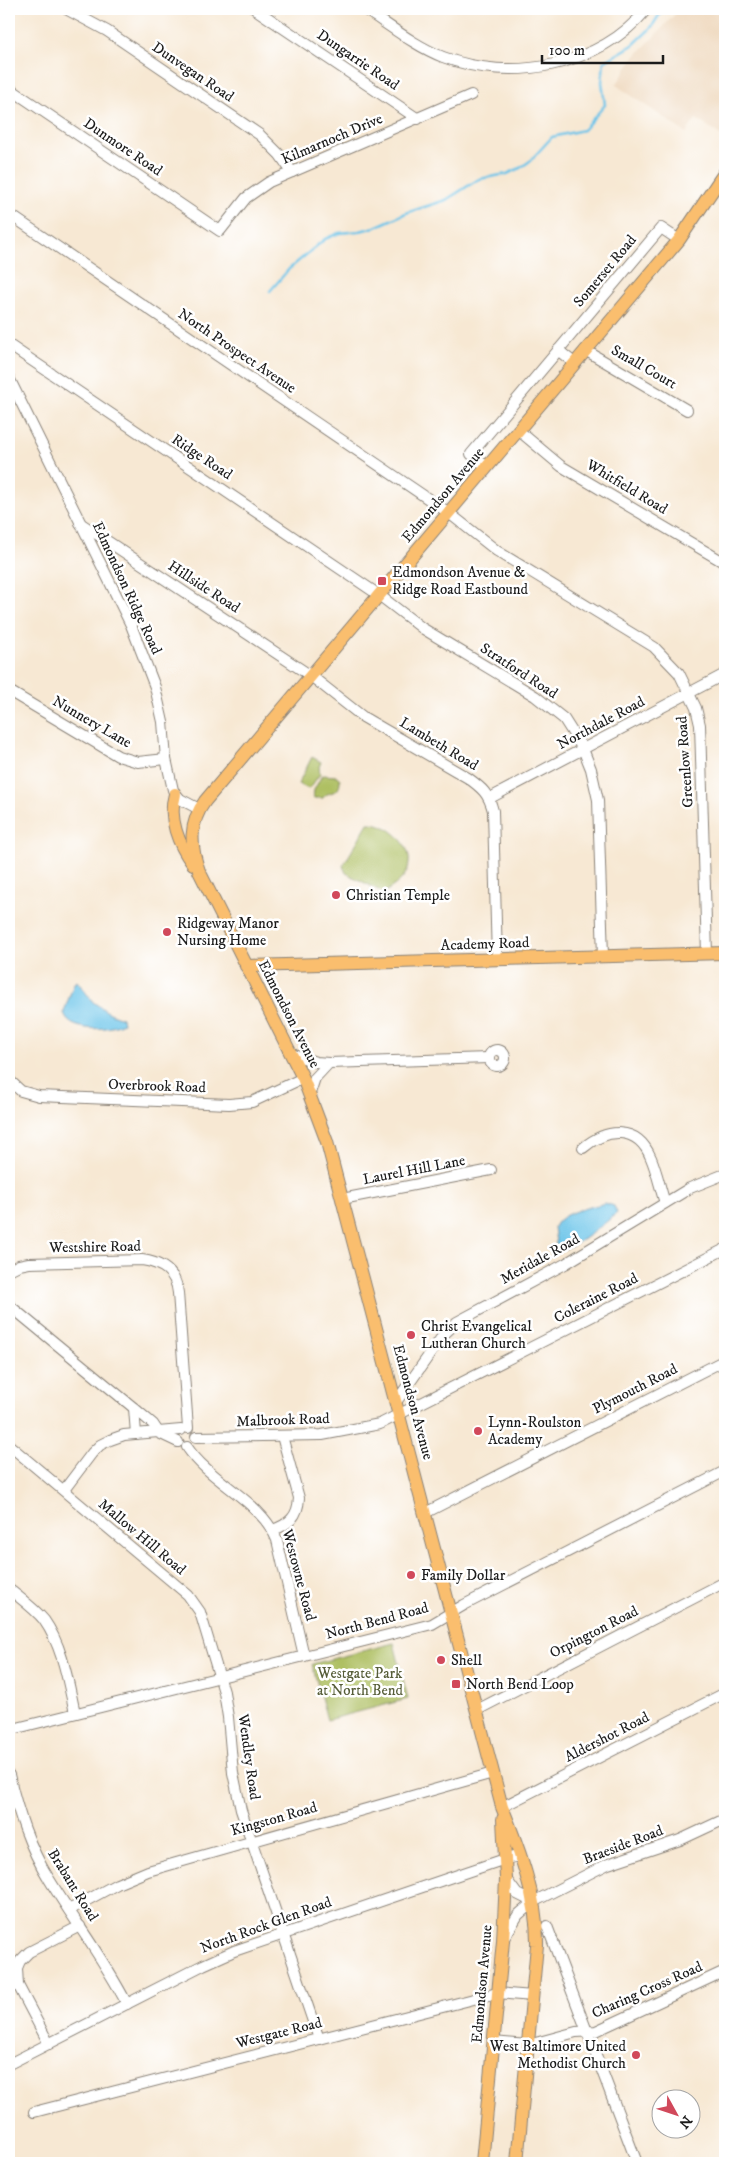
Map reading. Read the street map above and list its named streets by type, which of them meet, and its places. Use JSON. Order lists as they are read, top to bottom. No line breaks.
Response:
{"streets":{"main road":["Edmondson Avenue","Academy Road"],"street":["Dungarrie Road","Dunvegan Road","Kilmarnoch Drive","Dunmore Road","Somerset Road","North Prospect Avenue","Small Court","Ridge Road","Whitfield Road","Hillside Road","Edmondson Ridge Road","Stratford Road","Nunnery Lane","Northdale Road","Lambeth Road","Greenlow Road","Overbrook Road","Laurel Hill Lane","Westshire Road","Meridale Road","Coleraine Road","Plymouth Road","Malbrook Road","Mallow Hill Road","Westowne Road","North Bend Road","Orpington Road","Aldershot Road","Wendley Road","Kingston Road","Braeside Road","Brabant Road","North Rock Glen Road","Charing Cross Road","Westgate Road"]},"crossings":[["Dungarrie Road","Kilmarnoch Drive"],["Dunvegan Road","Kilmarnoch Drive"],["Kilmarnoch Drive","Dunmore Road"],["Somerset Road","Edmondson Avenue"],["North Prospect Avenue","Edmondson Avenue"],["North Prospect Avenue","Greenlow Road"],["Small Court","Edmondson Avenue"],["Ridge Road","Edmondson Avenue"],["Ridge Road","Stratford Road"],["Whitfield Road","Edmondson Avenue"],["Edmondson Avenue","Hillside Road"],["Edmondson Avenue","Stratford Road"],["Edmondson Avenue","Lambeth Road"],["Edmondson Avenue","Greenlow Road"],["Edmondson Avenue","Academy Road"],["Edmondson Avenue","Overbrook Road"],["Edmondson Avenue","Laurel Hill Lane"],["Edmondson Avenue","Meridale Road"],["Edmondson Avenue","Coleraine Road"],["Edmondson Avenue","Plymouth Road"],["Edmondson Avenue","Malbrook Road"],["Edmondson Avenue","North Bend Road"],["Edmondson Avenue","Orpington Road"],["Edmondson Avenue","Aldershot Road"],["Edmondson Avenue","Kingston Road"],["Edmondson Avenue","Braeside Road"],["Edmondson Avenue","North Rock Glen Road"],["Edmondson Avenue","Charing Cross Road"],["Edmondson Avenue","Westgate Road"],["Hillside Road","Edmondson Ridge Road"],["Hillside Road","Lambeth Road"],["Edmondson Ridge Road","Nunnery Lane"],["Stratford Road","Northdale Road"],["Stratford Road","Academy Road"],["Northdale Road","Lambeth Road"],["Northdale Road","Greenlow Road"],["Greenlow Road","Academy Road"],["Westshire Road","Malbrook Road"],["Westshire Road","Westowne Road"],["Coleraine Road","Malbrook Road"],["Malbrook Road","Westowne Road"],["Mallow Hill Road","North Bend Road"],["Mallow Hill Road","Wendley Road"],["Westowne Road","North Bend Road"],["North Bend Road","Wendley Road"],["Wendley Road","Kingston Road"],["Wendley Road","North Rock Glen Road"],["Wendley Road","Westgate Road"],["Kingston Road","Brabant Road"],["Brabant Road","North Rock Glen Road"]],"parks":["Westgate Park at North Bend"],"places":{"transit":["Edmondson Avenue & Ridge Road Eastbound","North Bend Loop"],"other":["Christian Temple","Ridgeway Manor Nursing Home","Christ Evangelical Lutheran Church","Lynn-Roulston Academy","Family Dollar","Shell","West Baltimore United Methodist Church"]},"scale_bar":"100 m","north":"bottom right"}
